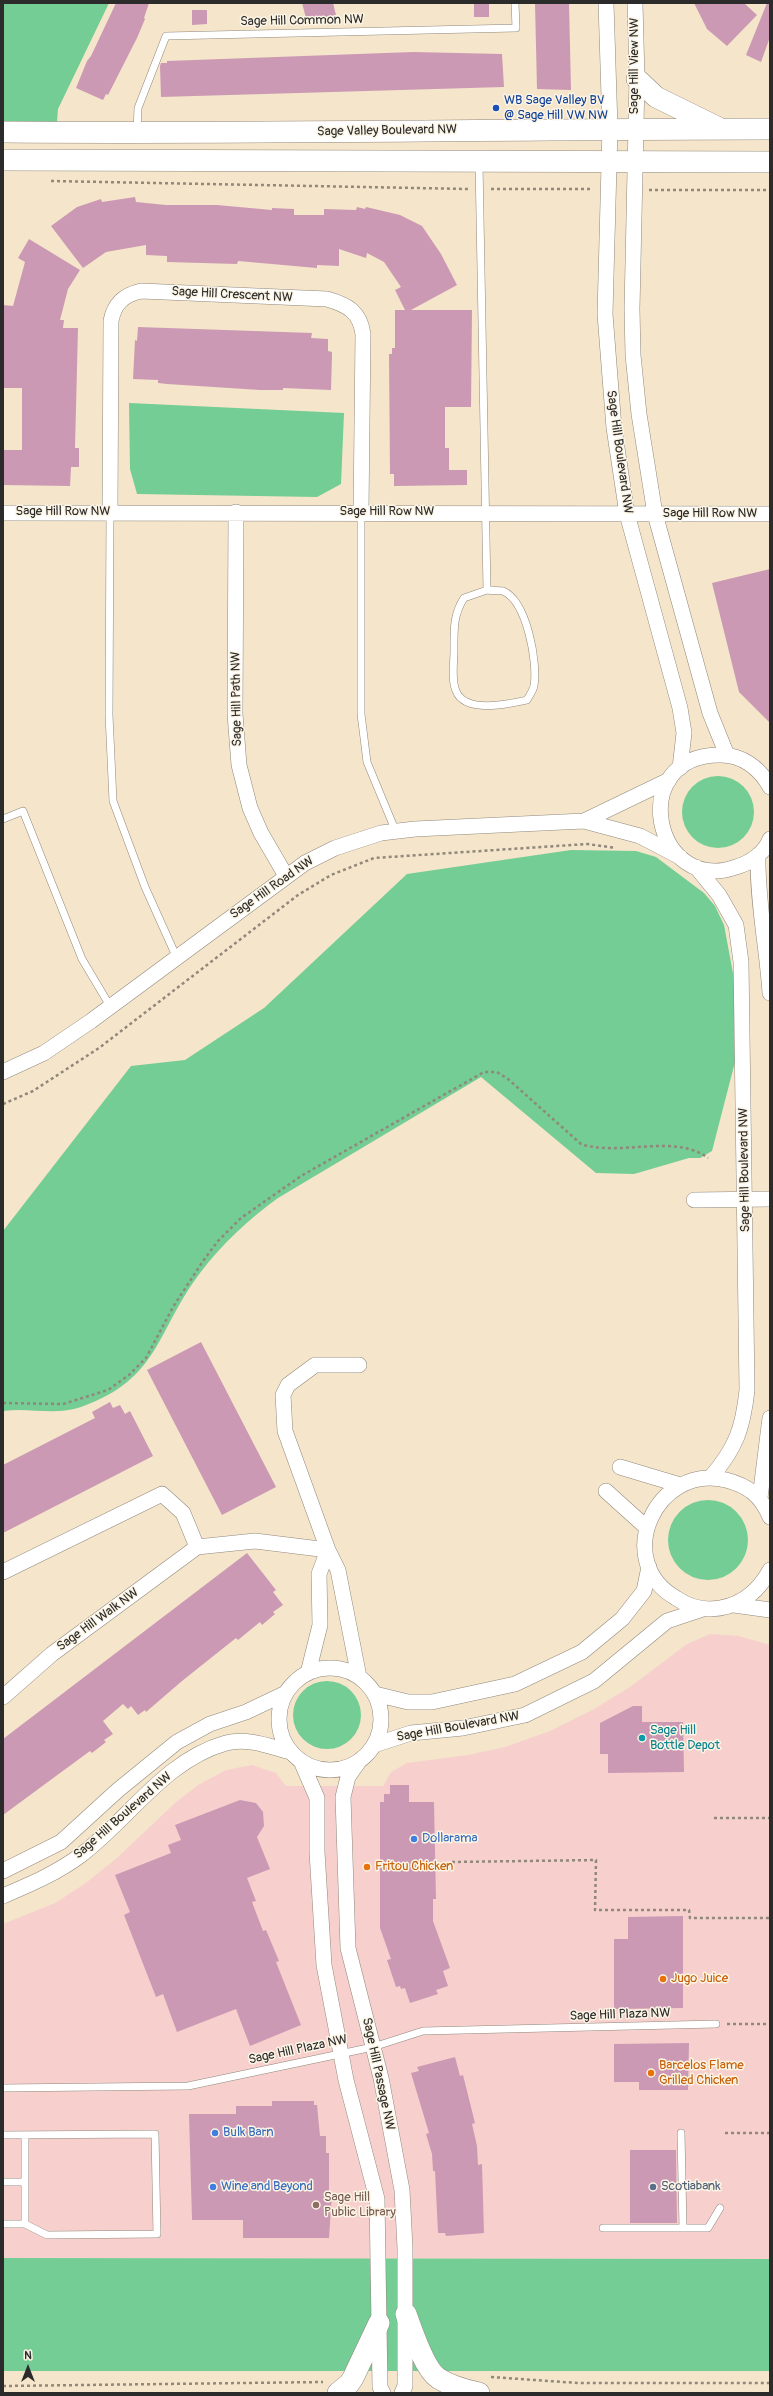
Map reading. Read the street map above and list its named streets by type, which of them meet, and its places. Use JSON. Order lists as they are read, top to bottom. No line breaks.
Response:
{"streets":{"street":["Sage Hill View NW","Sage Valley Boulevard NW","Sage Hill Crescent NW","Sage Hill Boulevard NW","Sage Hill Row NW","Sage Hill Path NW","Sage Hill Road NW","Sage Hill Walk NW","Sage Hill Passage NW"],"lane":["Sage Hill Common NW","Sage Hill Plaza NW"]},"crossings":[["Sage Hill Common NW","Sage Valley Boulevard NW"],["Sage Hill View NW","Sage Valley Boulevard NW"],["Sage Hill View NW","Sage Hill Boulevard NW"],["Sage Valley Boulevard NW","Sage Hill Boulevard NW"],["Sage Hill Crescent NW","Sage Hill Row NW"],["Sage Hill Boulevard NW","Sage Hill Row NW"],["Sage Hill Boulevard NW","Sage Hill Passage NW"],["Sage Hill Row NW","Sage Hill Path NW"],["Sage Hill Path NW","Sage Hill Road NW"],["Sage Hill Plaza NW","Sage Hill Passage NW"]],"places":["WB Sage Valley BV @ Sage Hill VW NW","Sage Hill Bottle Depot","Dollarama","Fritou Chicken","Jugo Juice","Barcelos Flame Grilled Chicken","Bulk Barn","Wine and Beyond","Scotiabank","Sage Hill Public Library"],"north":"top"}
